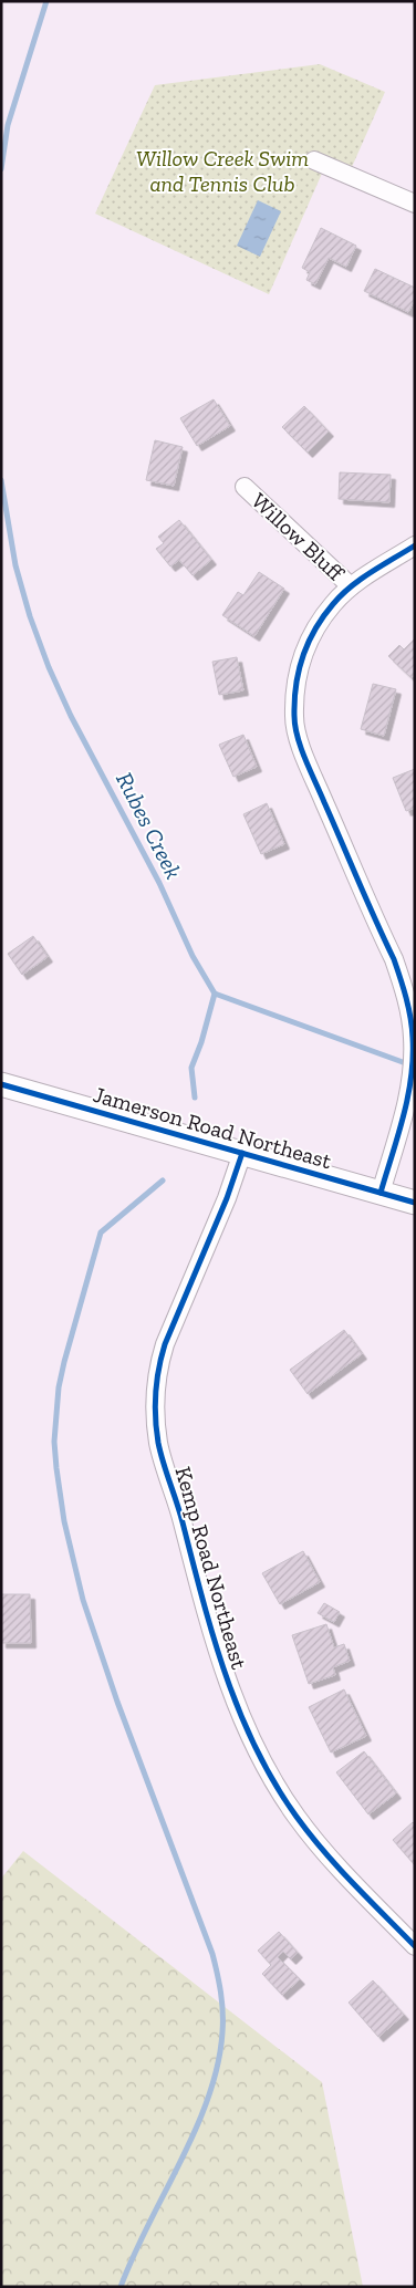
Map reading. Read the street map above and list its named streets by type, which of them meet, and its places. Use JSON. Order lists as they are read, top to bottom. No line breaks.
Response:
{"streets":{"street":["Willow Bluff","Jamerson Road Northeast","Kemp Road Northeast"]},"crossings":[["Jamerson Road Northeast","Kemp Road Northeast"]],"water":["Rubes Creek"],"parks":["Willow Creek Swim and Tennis Club"]}
